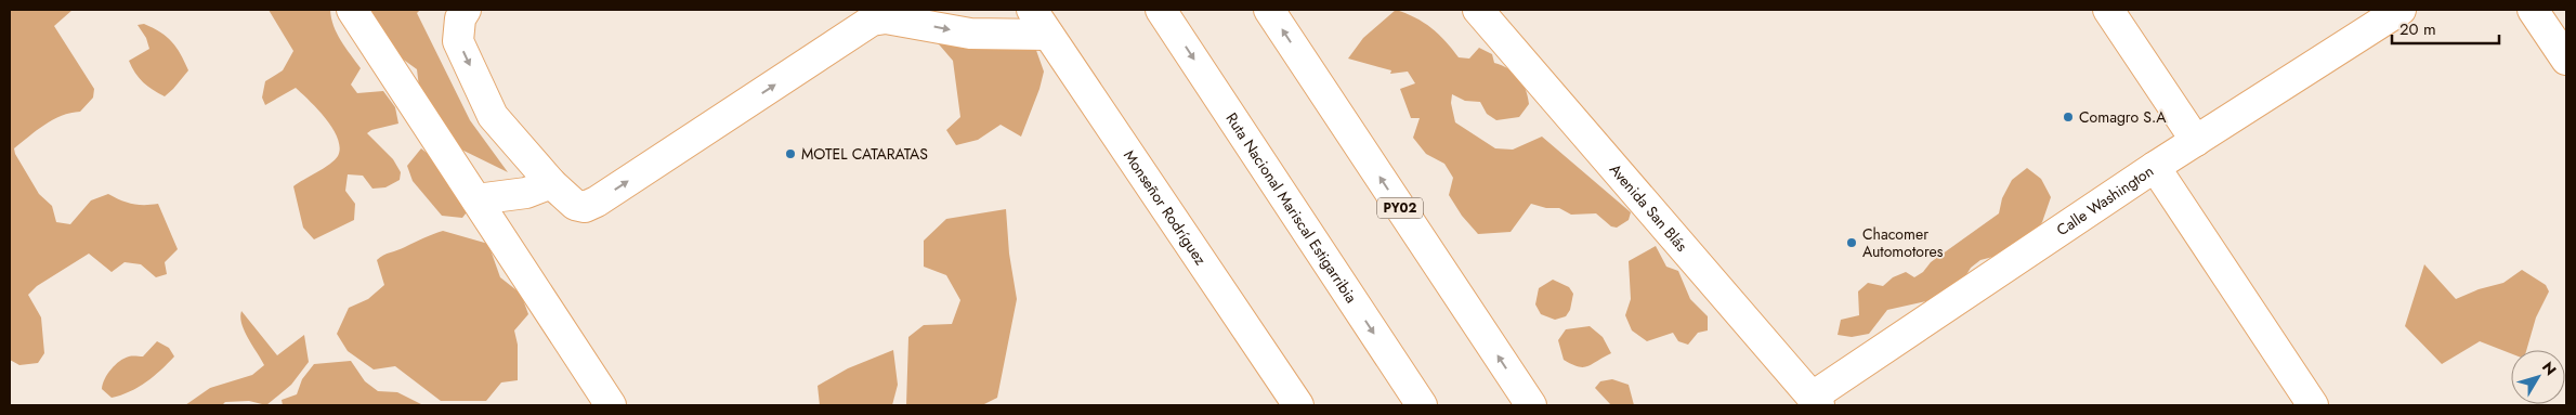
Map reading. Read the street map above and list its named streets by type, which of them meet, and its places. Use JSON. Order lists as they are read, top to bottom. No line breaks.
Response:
{"streets":{"main road":["Calle Washington","Avenida San Blás","Monseñor Rodríguez","Ruta Nacional Mariscal Estigarribia","PY02"]},"crossings":[["Calle Washington","Avenida San Blás"]],"places":["Comagro S.A","MOTEL CATARATAS","Chacomer Automotores"],"scale_bar":"20 m","north":"top right"}
